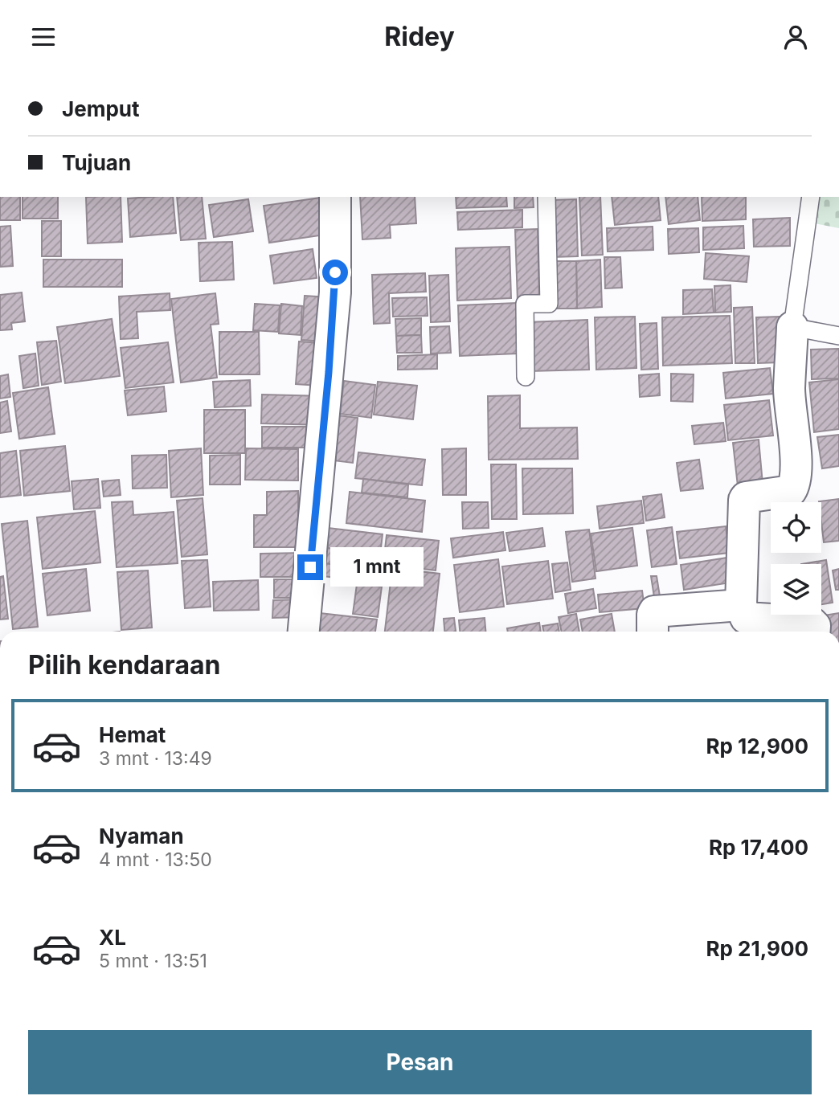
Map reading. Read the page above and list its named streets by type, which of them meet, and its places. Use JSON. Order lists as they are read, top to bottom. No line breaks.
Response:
{"page":{"header":"Ridey","banner":["Jemput","Tujuan"],"bubble":"1 mnt","heading":"Pilih kendaraan","list":[{"name":"Hemat","note":"3 mnt · 13:49","value":"Rp 12,900"},{"name":"Nyaman","note":"4 mnt · 13:50","value":"Rp 17,400"},{"name":"XL","note":"5 mnt · 13:51","value":"Rp 21,900"}],"buttons":"Pesan"}}
